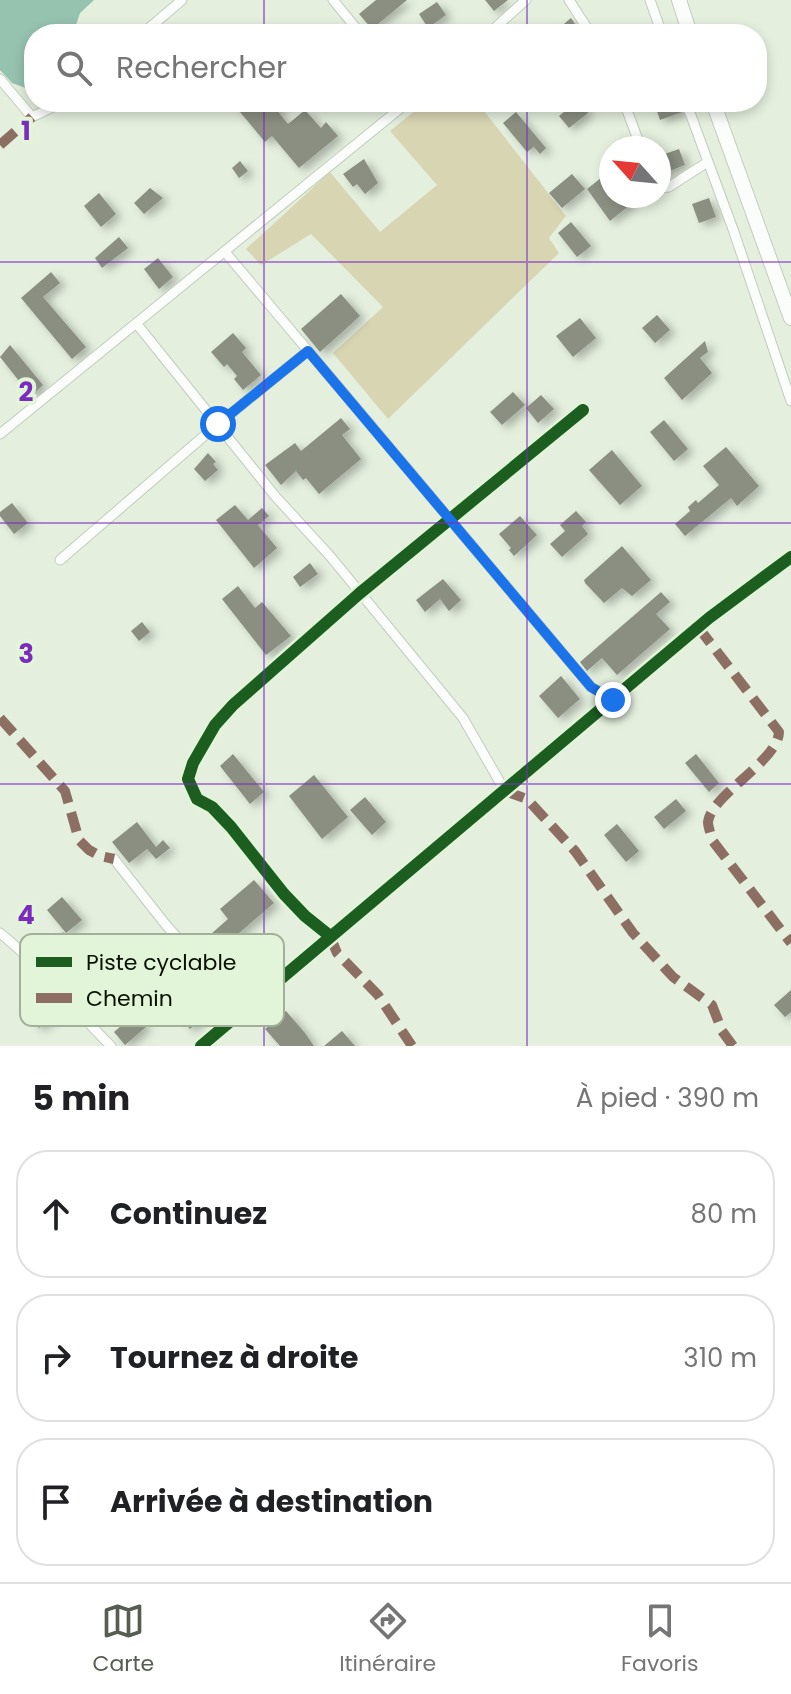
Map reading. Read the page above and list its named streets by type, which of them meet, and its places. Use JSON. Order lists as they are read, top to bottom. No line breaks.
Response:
{"legend":["Piste cyclable","Chemin"],"north":"top left","page":{"search":"Rechercher","heading":["5 min","À pied · 390 m"],"list":[["Continuez","80 m"],["Tournez à droite","310 m"],"Arrivée à destination"],"nav":["Carte","Itinéraire","Favoris"]},"grid":{"rows":["1","2","3","4"]}}
